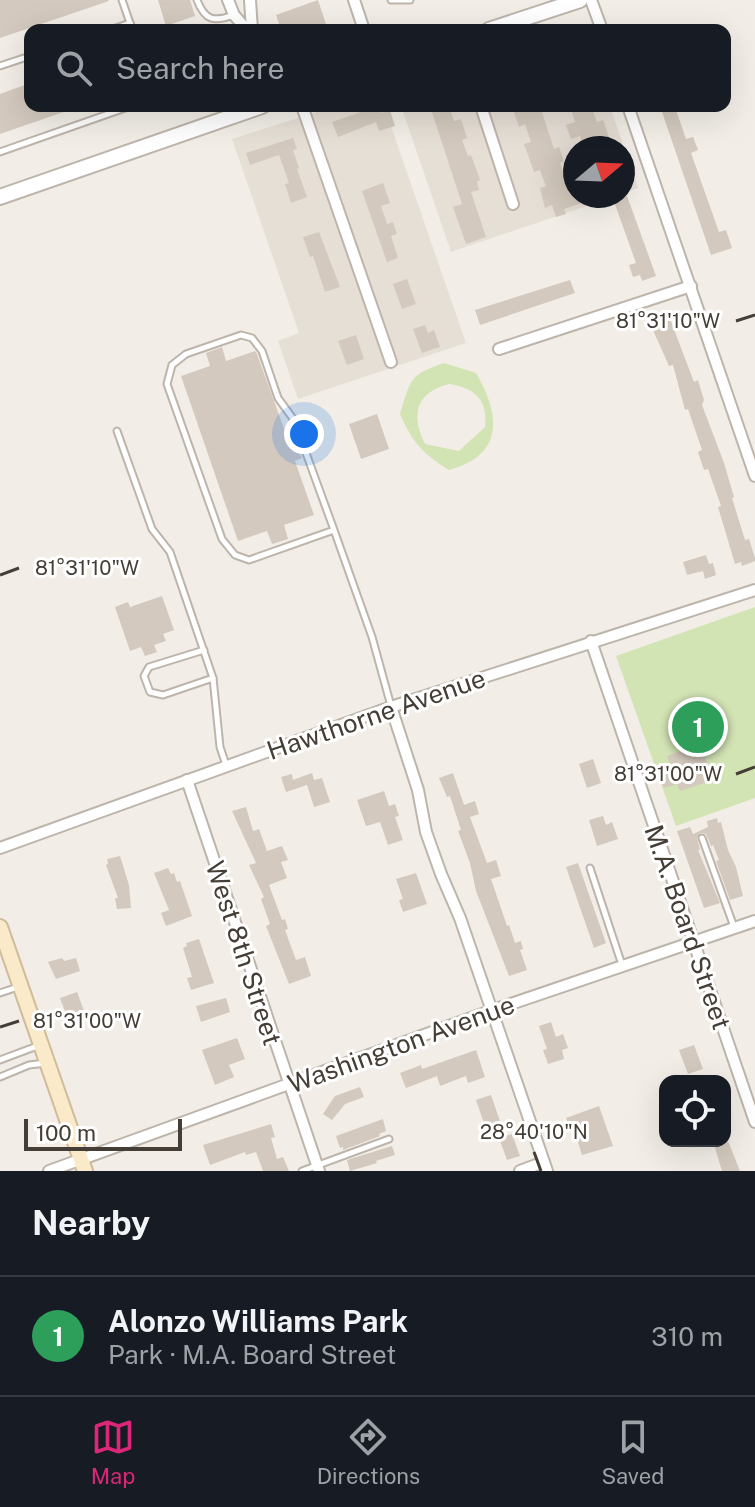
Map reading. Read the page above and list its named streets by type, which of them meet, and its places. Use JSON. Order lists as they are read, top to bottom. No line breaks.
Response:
{"streets":{"street":["Hawthorne Avenue","M.A. Board Street","West 8th Street","Washington Avenue"]},"crossings":[["Hawthorne Avenue","M.A. Board Street"],["Hawthorne Avenue","West 8th Street"],["M.A. Board Street","Washington Avenue"],["West 8th Street","Washington Avenue"]],"scale_bar":"100 m","north":"right","page":{"search":"Search here","pins":"1","scale":"100 m","heading":"Nearby","list":[{"mark":"1","name":"Alonzo Williams Park","note":"Park · M.A. Board Street","value":"310 m"}],"nav":["Map","Directions","Saved"]},"coordinates":["81°31'10\"W","81°31'00\"W","28°40'10\"N"]}
